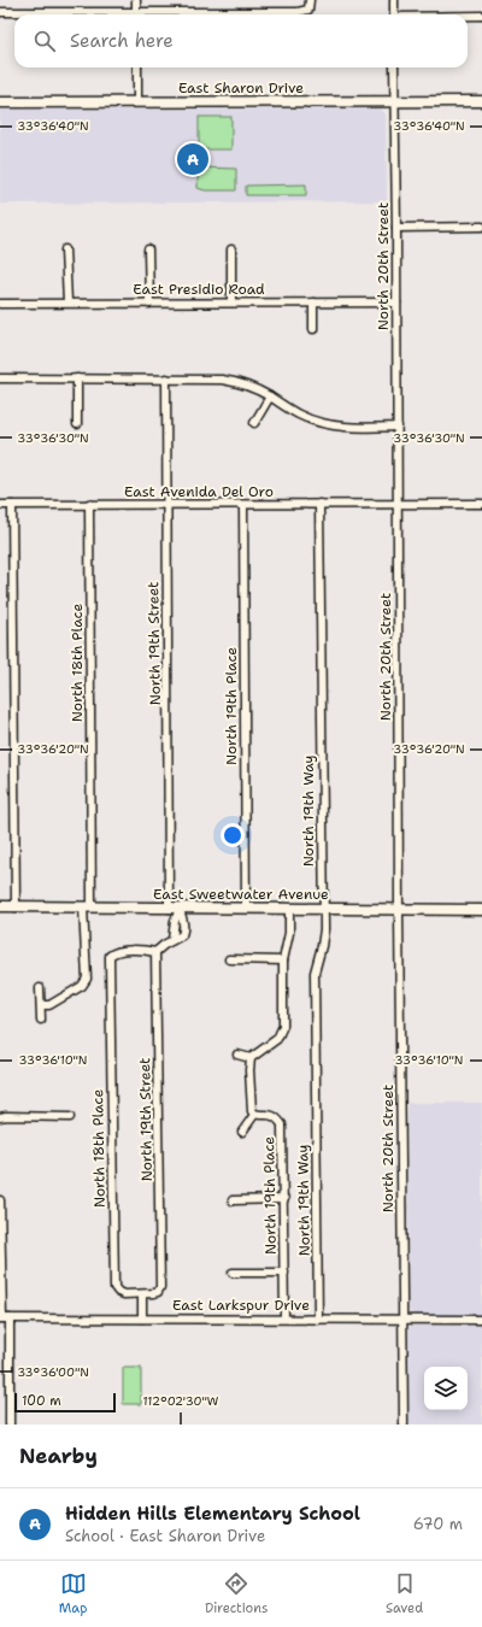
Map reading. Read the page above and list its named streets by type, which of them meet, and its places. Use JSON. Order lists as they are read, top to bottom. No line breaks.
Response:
{"streets":{"street":["East Sharon Drive","North 20th Street","East Presidio Road","East Avenida Del Oro","North 19th Street","North 18th Place","North 19th Place","North 19th Way","East Sweetwater Avenue","East Larkspur Drive"]},"crossings":[["East Sharon Drive","North 20th Street"],["North 20th Street","East Presidio Road"],["North 20th Street","East Avenida Del Oro"],["North 20th Street","East Sweetwater Avenue"],["North 20th Street","East Larkspur Drive"],["East Avenida Del Oro","North 19th Street"],["East Avenida Del Oro","North 18th Place"],["East Avenida Del Oro","North 19th Place"],["East Avenida Del Oro","North 19th Way"],["North 19th Street","North 18th Place"],["North 19th Street","East Sweetwater Avenue"],["North 18th Place","East Sweetwater Avenue"],["North 19th Place","East Sweetwater Avenue"],["North 19th Place","East Larkspur Drive"],["North 19th Way","East Sweetwater Avenue"],["North 19th Way","East Larkspur Drive"]],"scale_bar":"100 m","page":{"search":"Search here","pins":"A","scale":"100 m","heading":"Nearby","list":[{"mark":"A","name":"Hidden Hills Elementary School","note":"School · East Sharon Drive","value":"670 m"}],"nav":["Map","Directions","Saved"]},"coordinates":["33°36'40\"N","33°36'30\"N","33°36'20\"N","33°36'10\"N","33°36'00\"N","112°02'30\"W"]}
